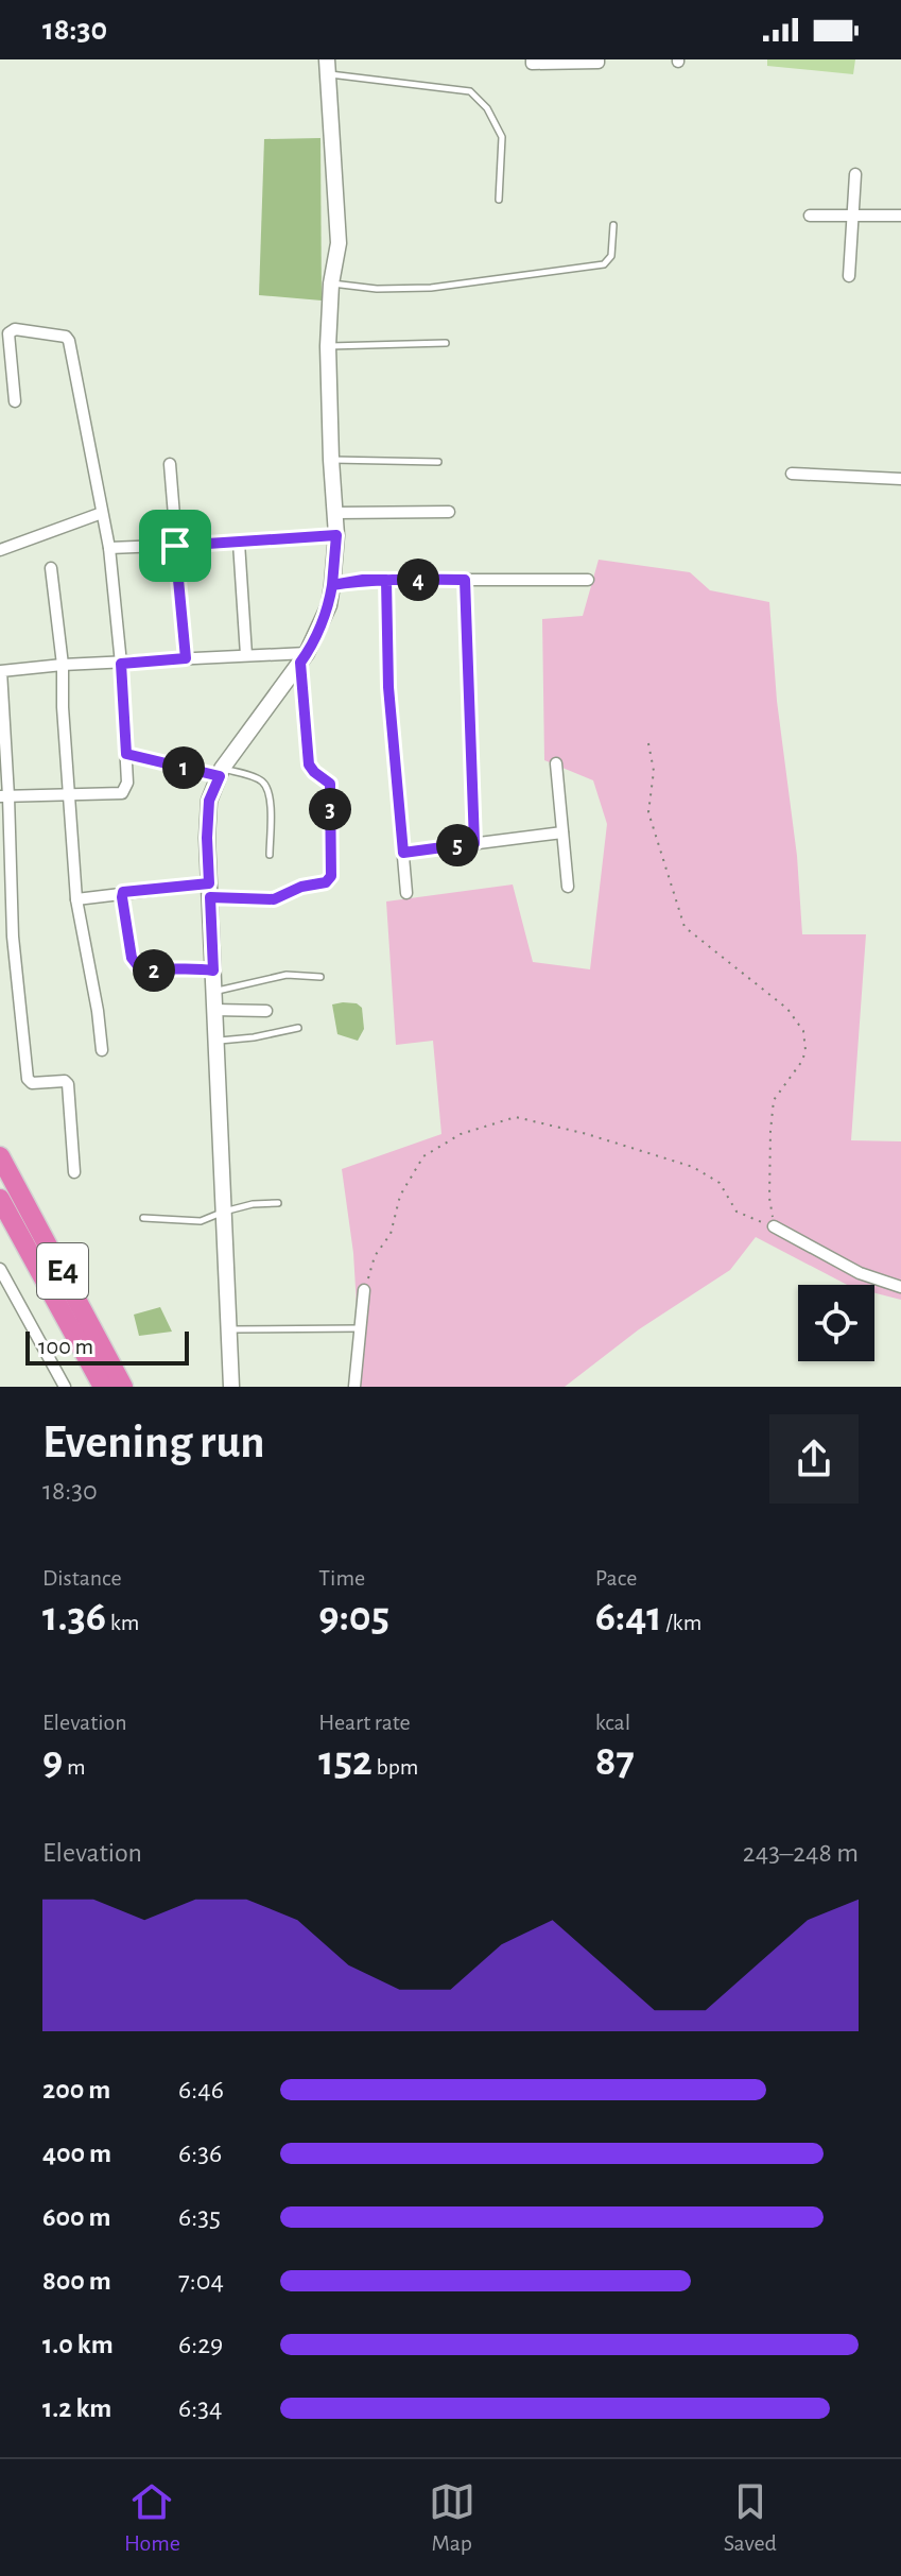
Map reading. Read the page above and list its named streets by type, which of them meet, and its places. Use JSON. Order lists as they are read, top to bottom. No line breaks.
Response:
{"streets":{"highway":["E4"]},"scale_bar":"100 m","page":{"status":"18:30","pins":["4","1","3","5","2"],"scale":"100 m","heading":["Evening run","18:30"],"stats":[["Distance","1.36 km"],["Time","9:05"],["Pace","6:41 /km"],["Elevation","9 m"],["Heart rate","152 bpm"],["kcal","87"]],"chart":["Elevation","243–248 m"],"list":[{"name":"200 m","note":"6:46"},{"name":"400 m","note":"6:36"},{"name":"600 m","note":"6:35"},{"name":"800 m","note":"7:04"},{"name":"1.0 km","note":"6:29"},{"name":"1.2 km","note":"6:34"}],"tabs":["Home","Map","Saved"]}}
